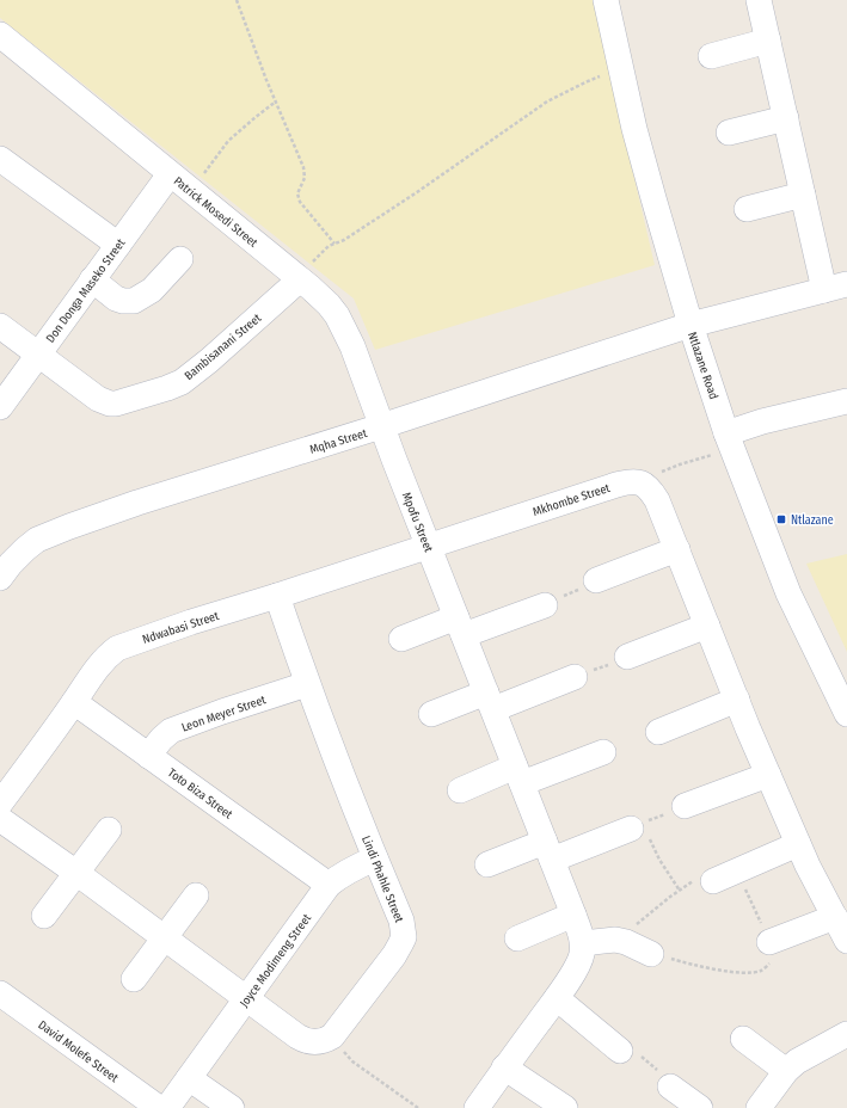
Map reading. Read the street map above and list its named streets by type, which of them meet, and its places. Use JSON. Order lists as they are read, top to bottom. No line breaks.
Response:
{"streets":{"street":["Patrick Mosedi Street","Don Donga Maseko Street","Bambisanani Street","Ntlazane Road","Mqha Street","Mkhombe Street","Mpofu Street","Ndwabasi Street","Leon Meyer Street","Toto Biza Street","Lindi Phahle Street","Joyce Modimeng Street","David Molefe Street"]},"crossings":[["Patrick Mosedi Street","Don Donga Maseko Street"],["Patrick Mosedi Street","Bambisanani Street"],["Patrick Mosedi Street","Mqha Street"],["Patrick Mosedi Street","Mpofu Street"],["Don Donga Maseko Street","Bambisanani Street"],["Ntlazane Road","Mqha Street"],["Mqha Street","Mpofu Street"],["Mkhombe Street","Mpofu Street"],["Mkhombe Street","Ndwabasi Street"],["Mpofu Street","Ndwabasi Street"],["Ndwabasi Street","Toto Biza Street"],["Ndwabasi Street","Lindi Phahle Street"],["Leon Meyer Street","Toto Biza Street"],["Leon Meyer Street","Lindi Phahle Street"],["Toto Biza Street","Joyce Modimeng Street"],["Lindi Phahle Street","Joyce Modimeng Street"]],"places":{"transit":["Ntlazane"]}}
